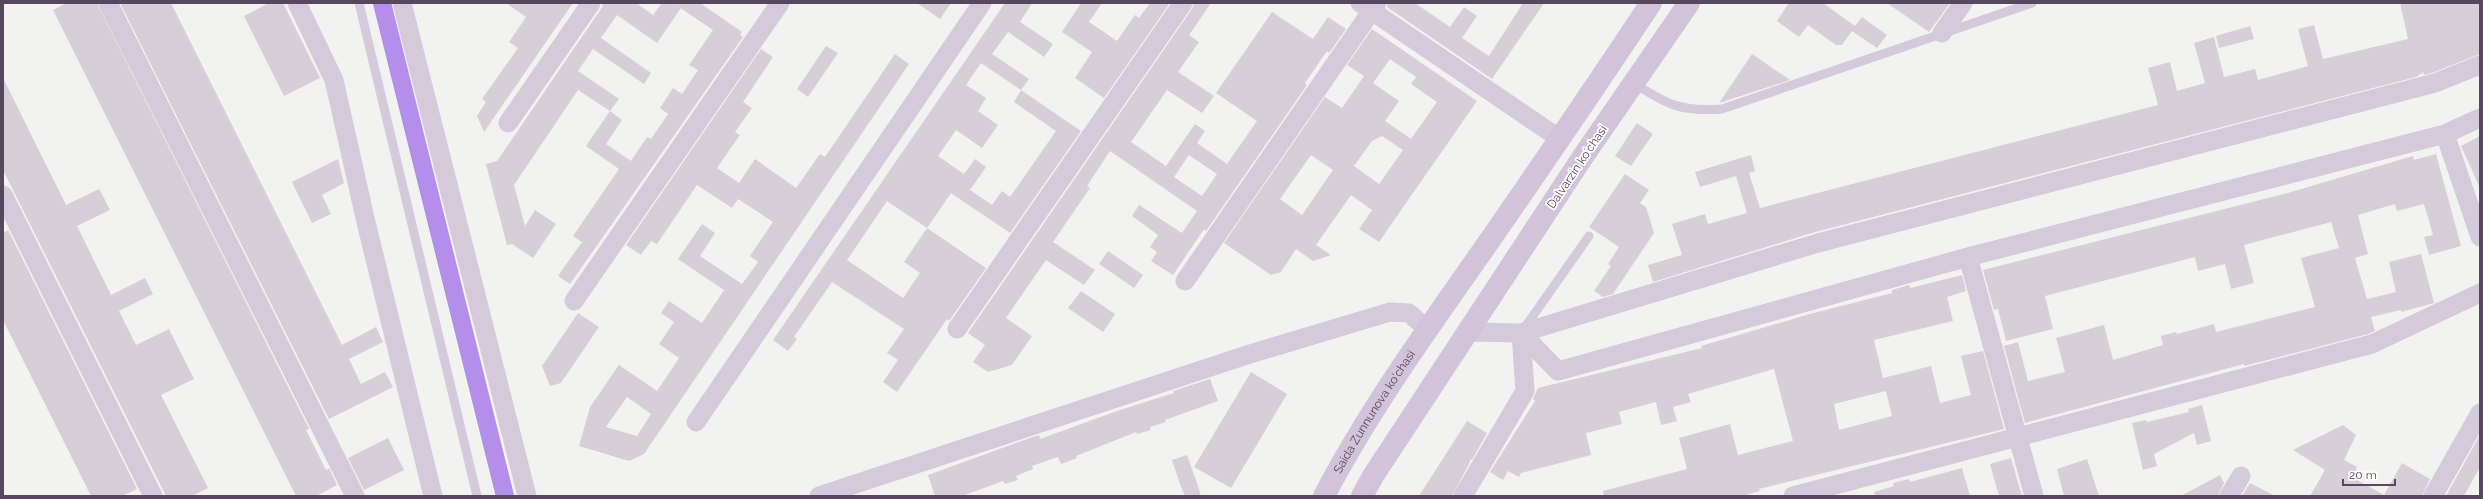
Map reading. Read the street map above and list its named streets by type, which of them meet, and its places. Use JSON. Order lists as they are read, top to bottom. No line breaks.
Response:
{"streets":{"main road":["Dalvarzin koʻchasi","Saida Zunnunova ko'chasi"]},"scale_bar":"20 m"}
